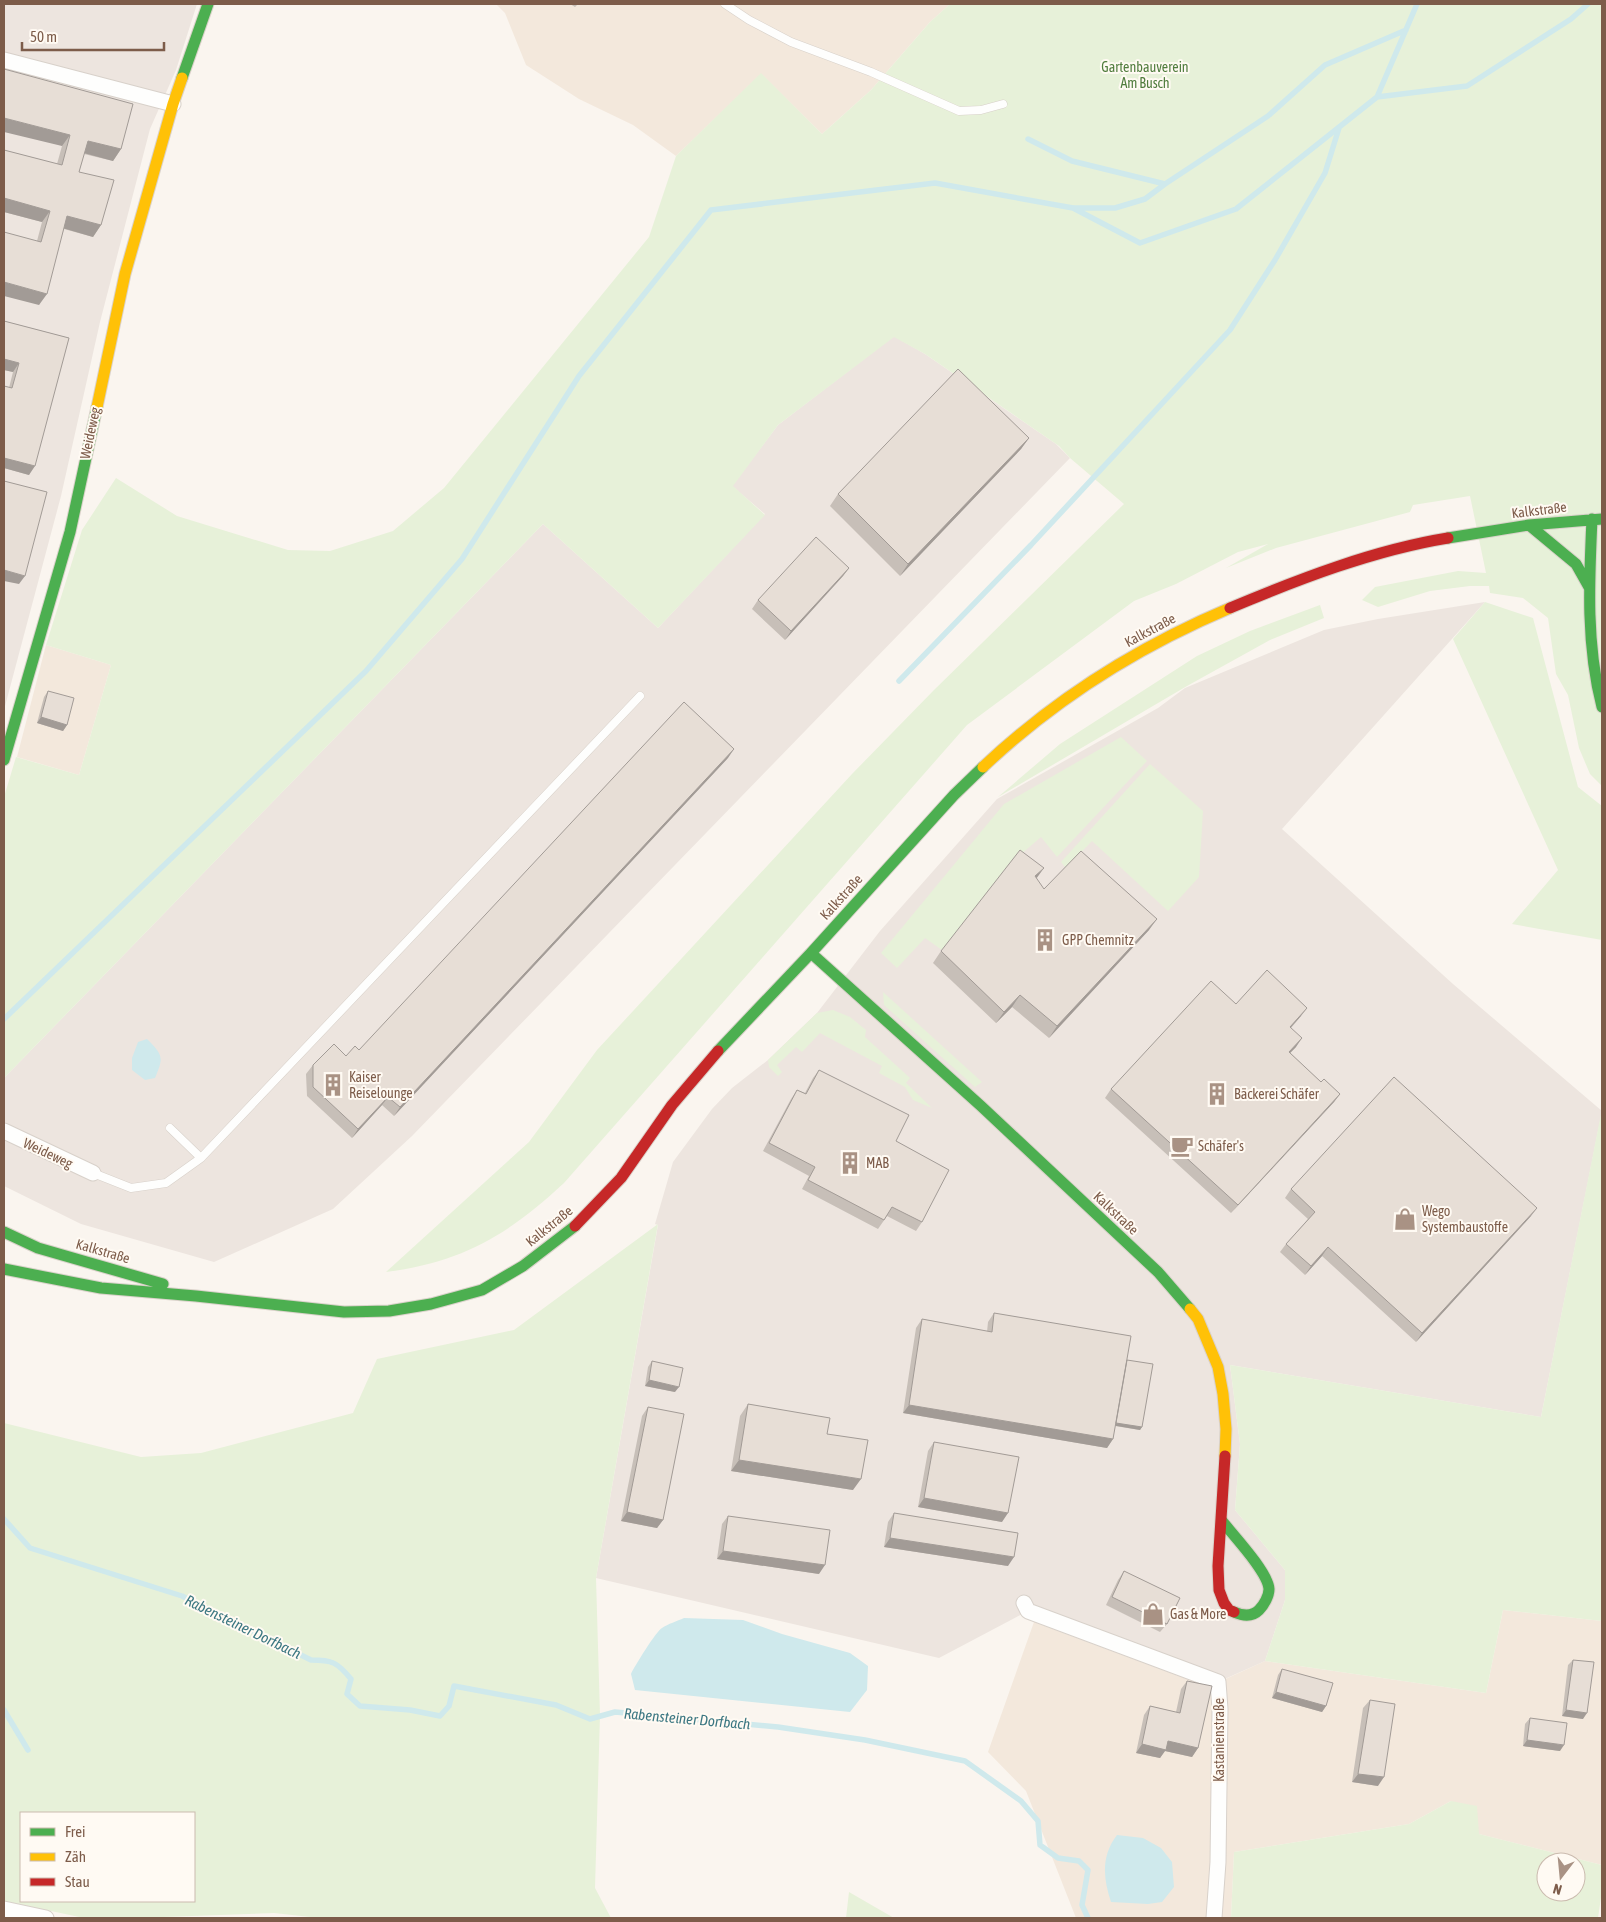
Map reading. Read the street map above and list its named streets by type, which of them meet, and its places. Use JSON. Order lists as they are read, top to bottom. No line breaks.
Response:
{"streets":{"main road":["Weideweg","Kalkstraße"],"street":["Kastanienstraße"]},"water":["Rabensteiner Dorfbach"],"parks":["Gartenbauverein Am Busch"],"places":{"building":["GPP Chemnitz","Kaiser Reiselounge","Bäckerei Schäfer","MAB"],"cafe":["Schäfer's"],"shop":["Wego Systembaustoffe","Gas & More"]},"legend":["Frei","Zäh","Stau"],"scale_bar":"50 m","north":"bottom"}
